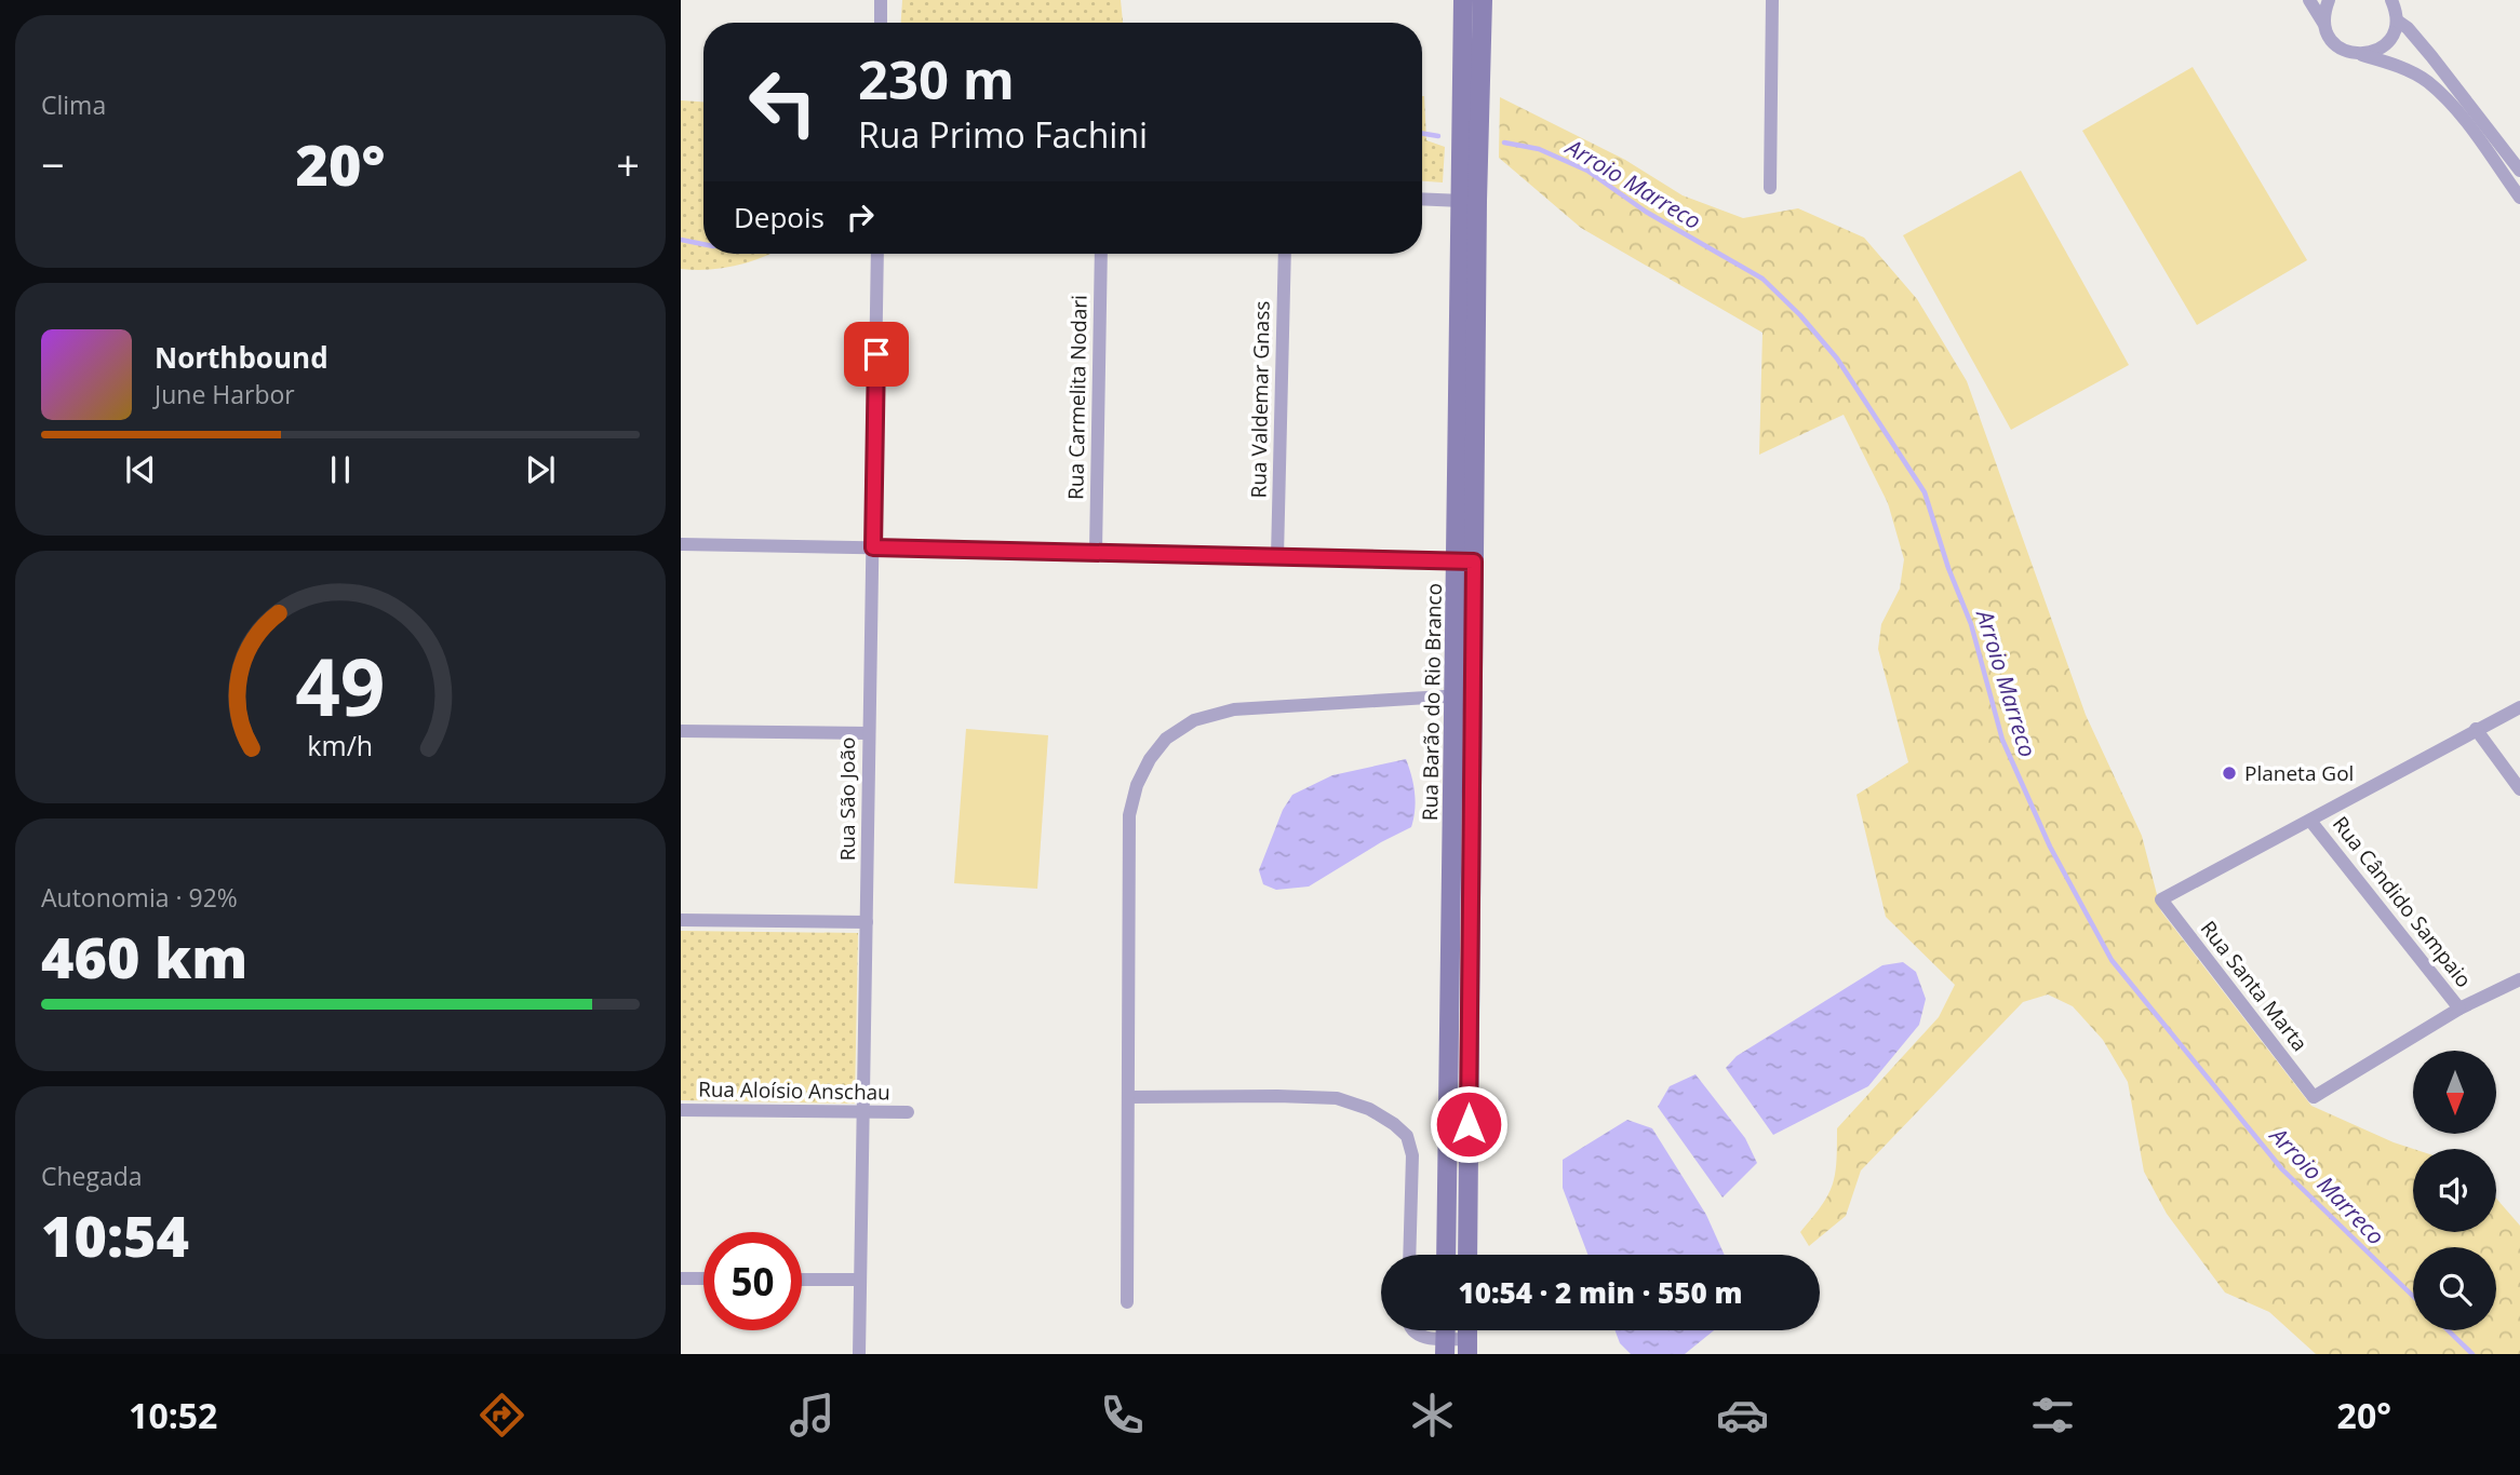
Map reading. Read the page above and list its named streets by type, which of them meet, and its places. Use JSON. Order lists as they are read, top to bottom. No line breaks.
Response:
{"streets":{"main road":["Rua Barão do Rio Branco"],"street":["Rua Carmelita Nodari","Rua Valdemar Gnass","Rua São João","Rua Cândido Sampaio","Rua Santa Marta","Rua Aloísio Anschau"]},"crossings":[["Rua São João","Rua Aloísio Anschau"],["Rua Cândido Sampaio","Rua Santa Marta"]],"water":["Arroio Marreco"],"places":["Planeta Gol"],"north":"bottom","page":{"tile":["Clima",["Autonomia · 92%","460 km"],["Chegada","10:54"]],"turn":["230 m","Rua Primo Fachini"],"heat":["−","20°","+"],"then":"Depois","song":["Northbound","June Harbor"],"limit":"50","trip":"10:54 · 2 min · 550 m","tabs":["10:52","20°"],"gauge":["49","km/h"]}}
